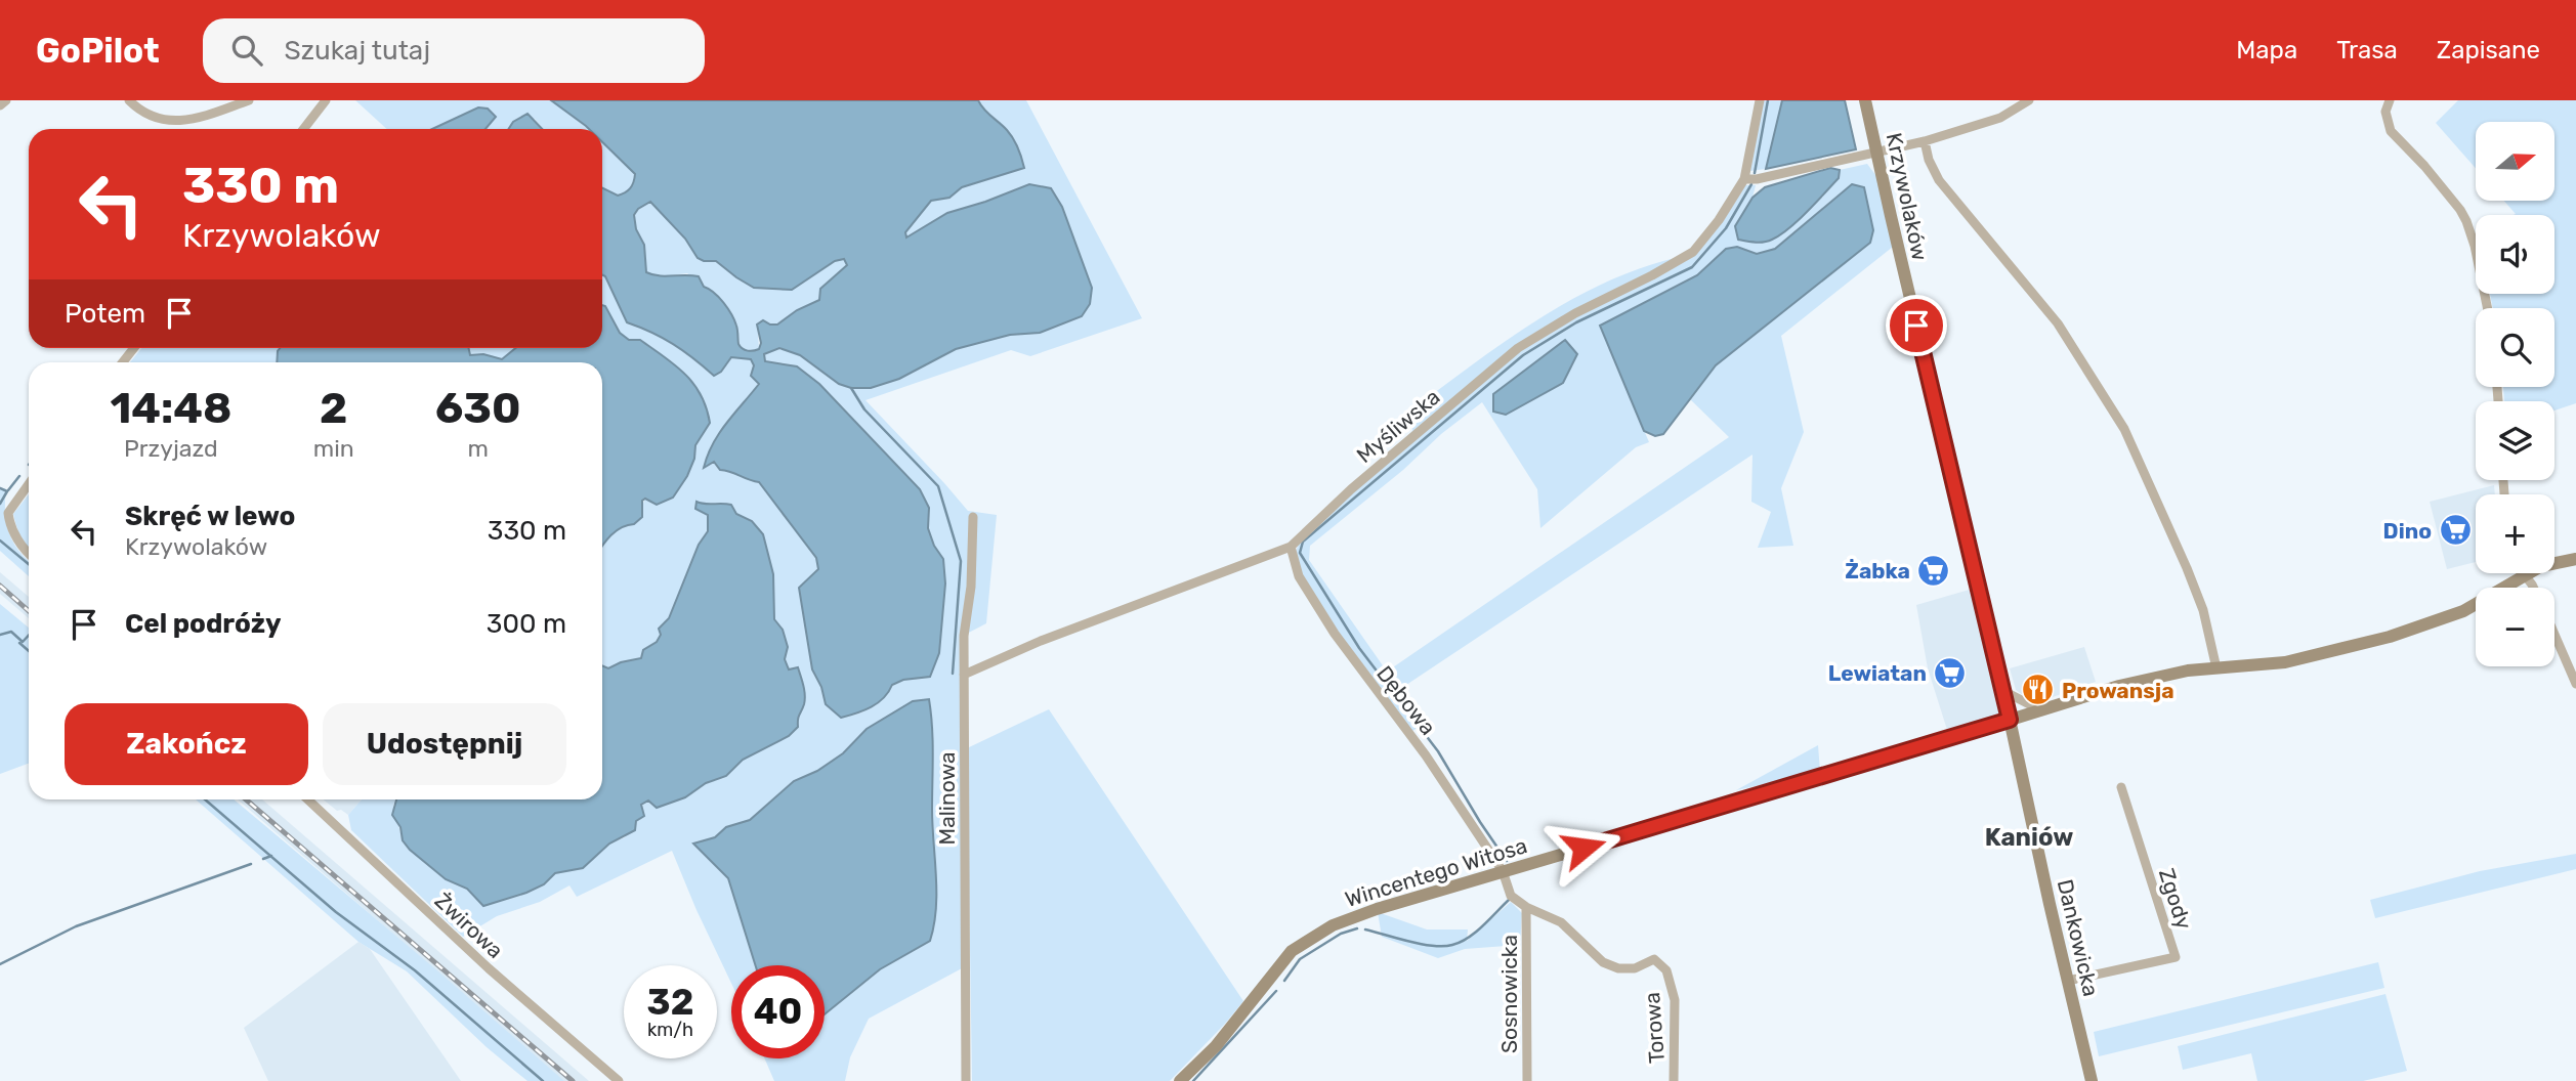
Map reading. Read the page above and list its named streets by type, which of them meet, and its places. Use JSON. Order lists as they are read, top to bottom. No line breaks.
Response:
{"streets":{"street":["Krzywolaków","Myśliwska","Dębowa","Malinowa","Wincentego Witosa","Zgody","Żwirowa","Dankowicka","Sosnowicka","Torowa"]},"crossings":[["Krzywolaków","Wincentego Witosa"],["Krzywolaków","Dankowicka"],["Myśliwska","Dębowa"],["Myśliwska","Malinowa"],["Dębowa","Wincentego Witosa"],["Dębowa","Torowa"],["Wincentego Witosa","Dankowicka"],["Wincentego Witosa","Torowa"],["Zgody","Dankowicka"],["Sosnowicka","Torowa"]],"districts":["Kaniów"],"places":{"supermarket":["Dino","Żabka","Lewiatan"],"restaurant":["Prowansja"]},"north":"right","page":{"header":"GoPilot","search":"Szukaj tutaj","nav":["Mapa","Trasa","Zapisane"],"map_buttons":["+","−"],"turn":["330 m","Krzywolaków"],"then":"Potem","eta":["14:48","Przyjazd","2","min","630","m"],"list":[{"name":"Skręć w lewo","note":"Krzywolaków","value":"330 m"},{"name":"Cel podróży","value":"300 m"}],"buttons":["Zakończ","Udostępnij"],"speed":"32 km/h","limit":"40"}}
